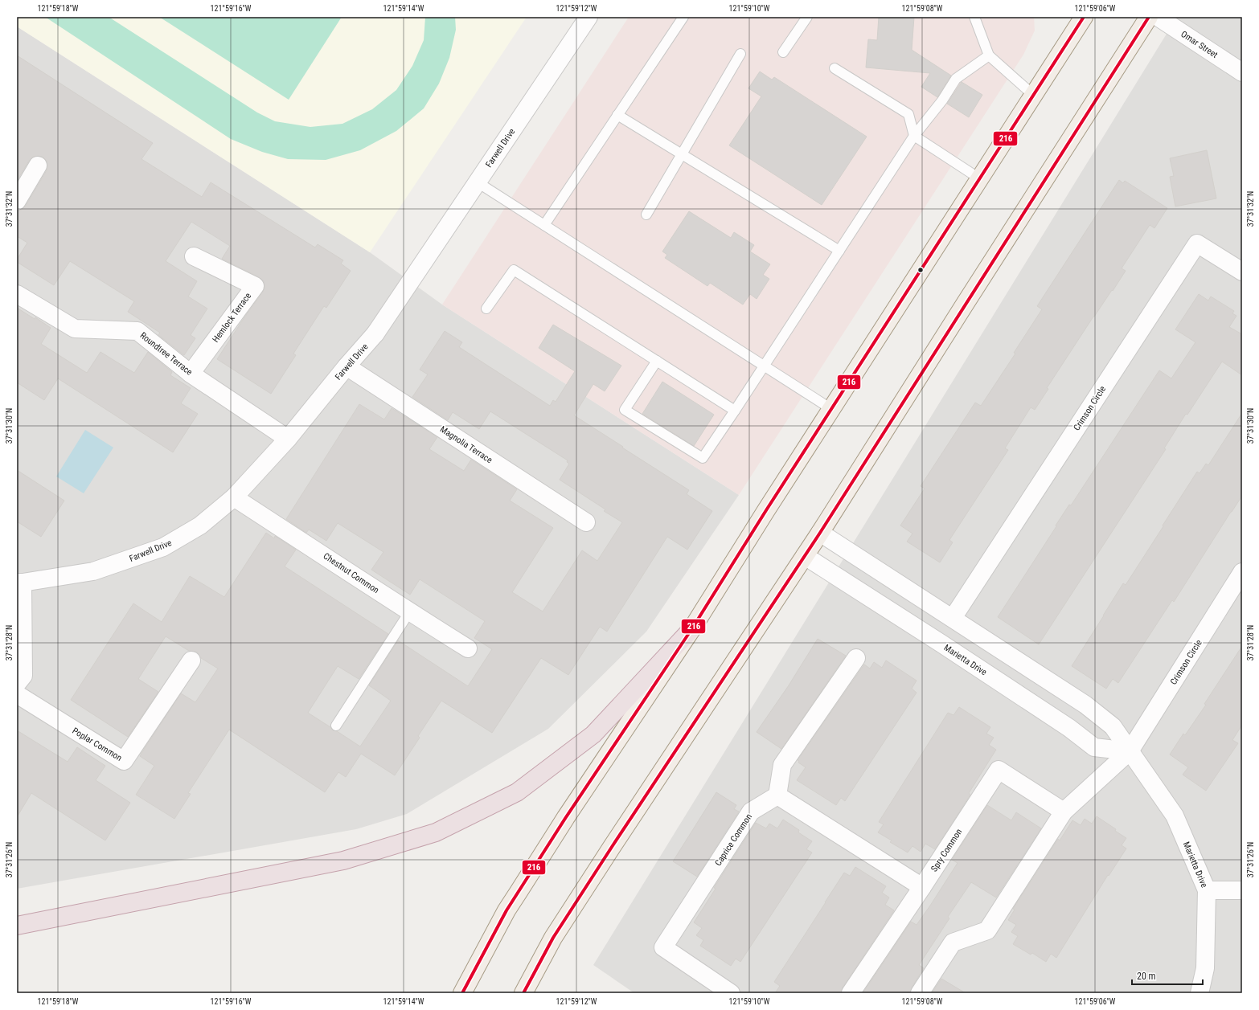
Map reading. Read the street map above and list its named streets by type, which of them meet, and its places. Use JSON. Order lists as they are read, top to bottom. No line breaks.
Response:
{"streets":{"street":["Omar Street","Farwell Drive","Hemlock Terrace","Roundtree Terrace","Crimson Circle","Magnolia Terrace","Chestnut Common","Marietta Drive","Poplar Common","Caprice Common","Spry Common"]},"crossings":[["Farwell Drive","Roundtree Terrace"],["Farwell Drive","Magnolia Terrace"],["Farwell Drive","Chestnut Common"],["Hemlock Terrace","Roundtree Terrace"],["Crimson Circle","Marietta Drive"]],"lines":["transit line 216"],"scale_bar":"20 m","coordinates":["121°59'18\"W","121°59'16\"W","121°59'14\"W","121°59'12\"W","121°59'10\"W","121°59'08\"W","121°59'06\"W","37°31'32\"N","37°31'30\"N","37°31'28\"N","37°31'26\"N"]}
